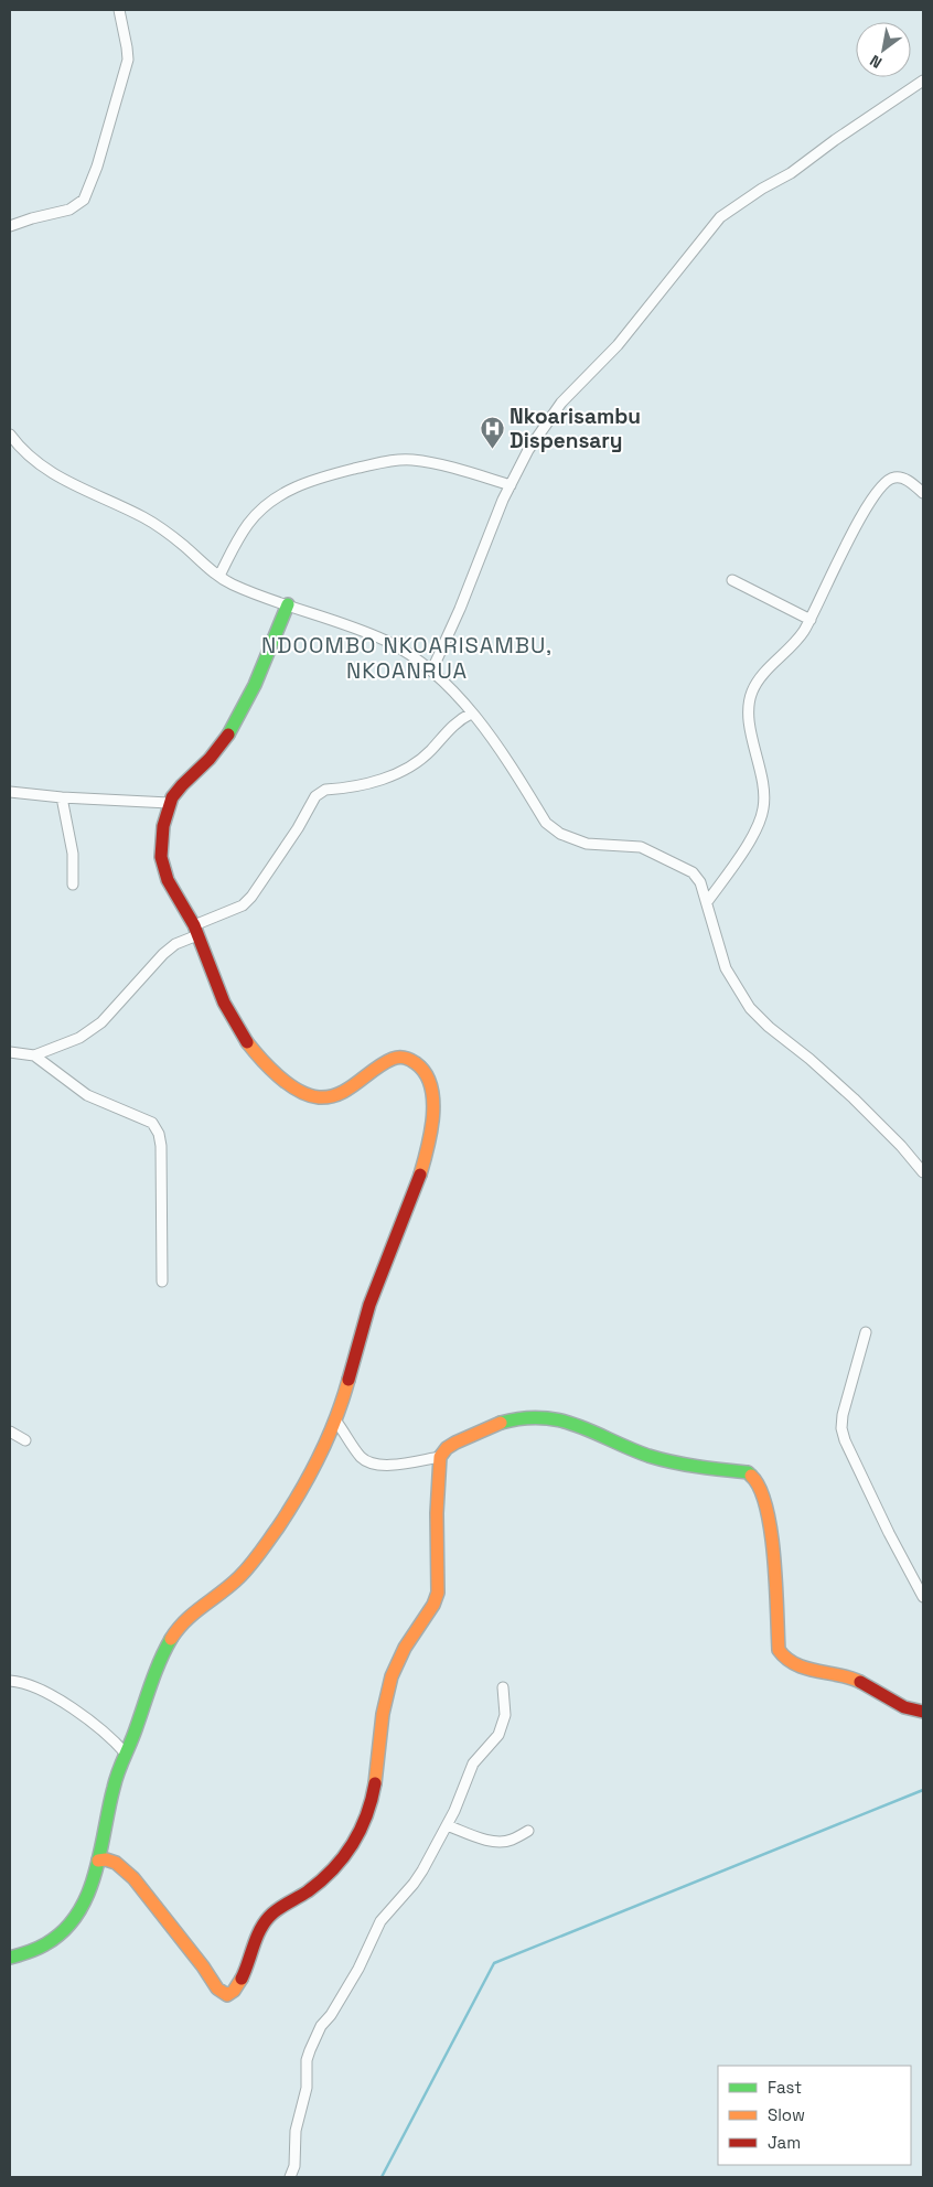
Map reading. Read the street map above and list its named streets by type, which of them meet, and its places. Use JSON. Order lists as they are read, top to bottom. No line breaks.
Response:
{"districts":["NDOOMBO NKOARISAMBU, NKOANRUA"],"places":{"hospital":["Nkoarisambu Dispensary"]},"legend":["Fast","Slow","Jam"],"north":"bottom left"}
